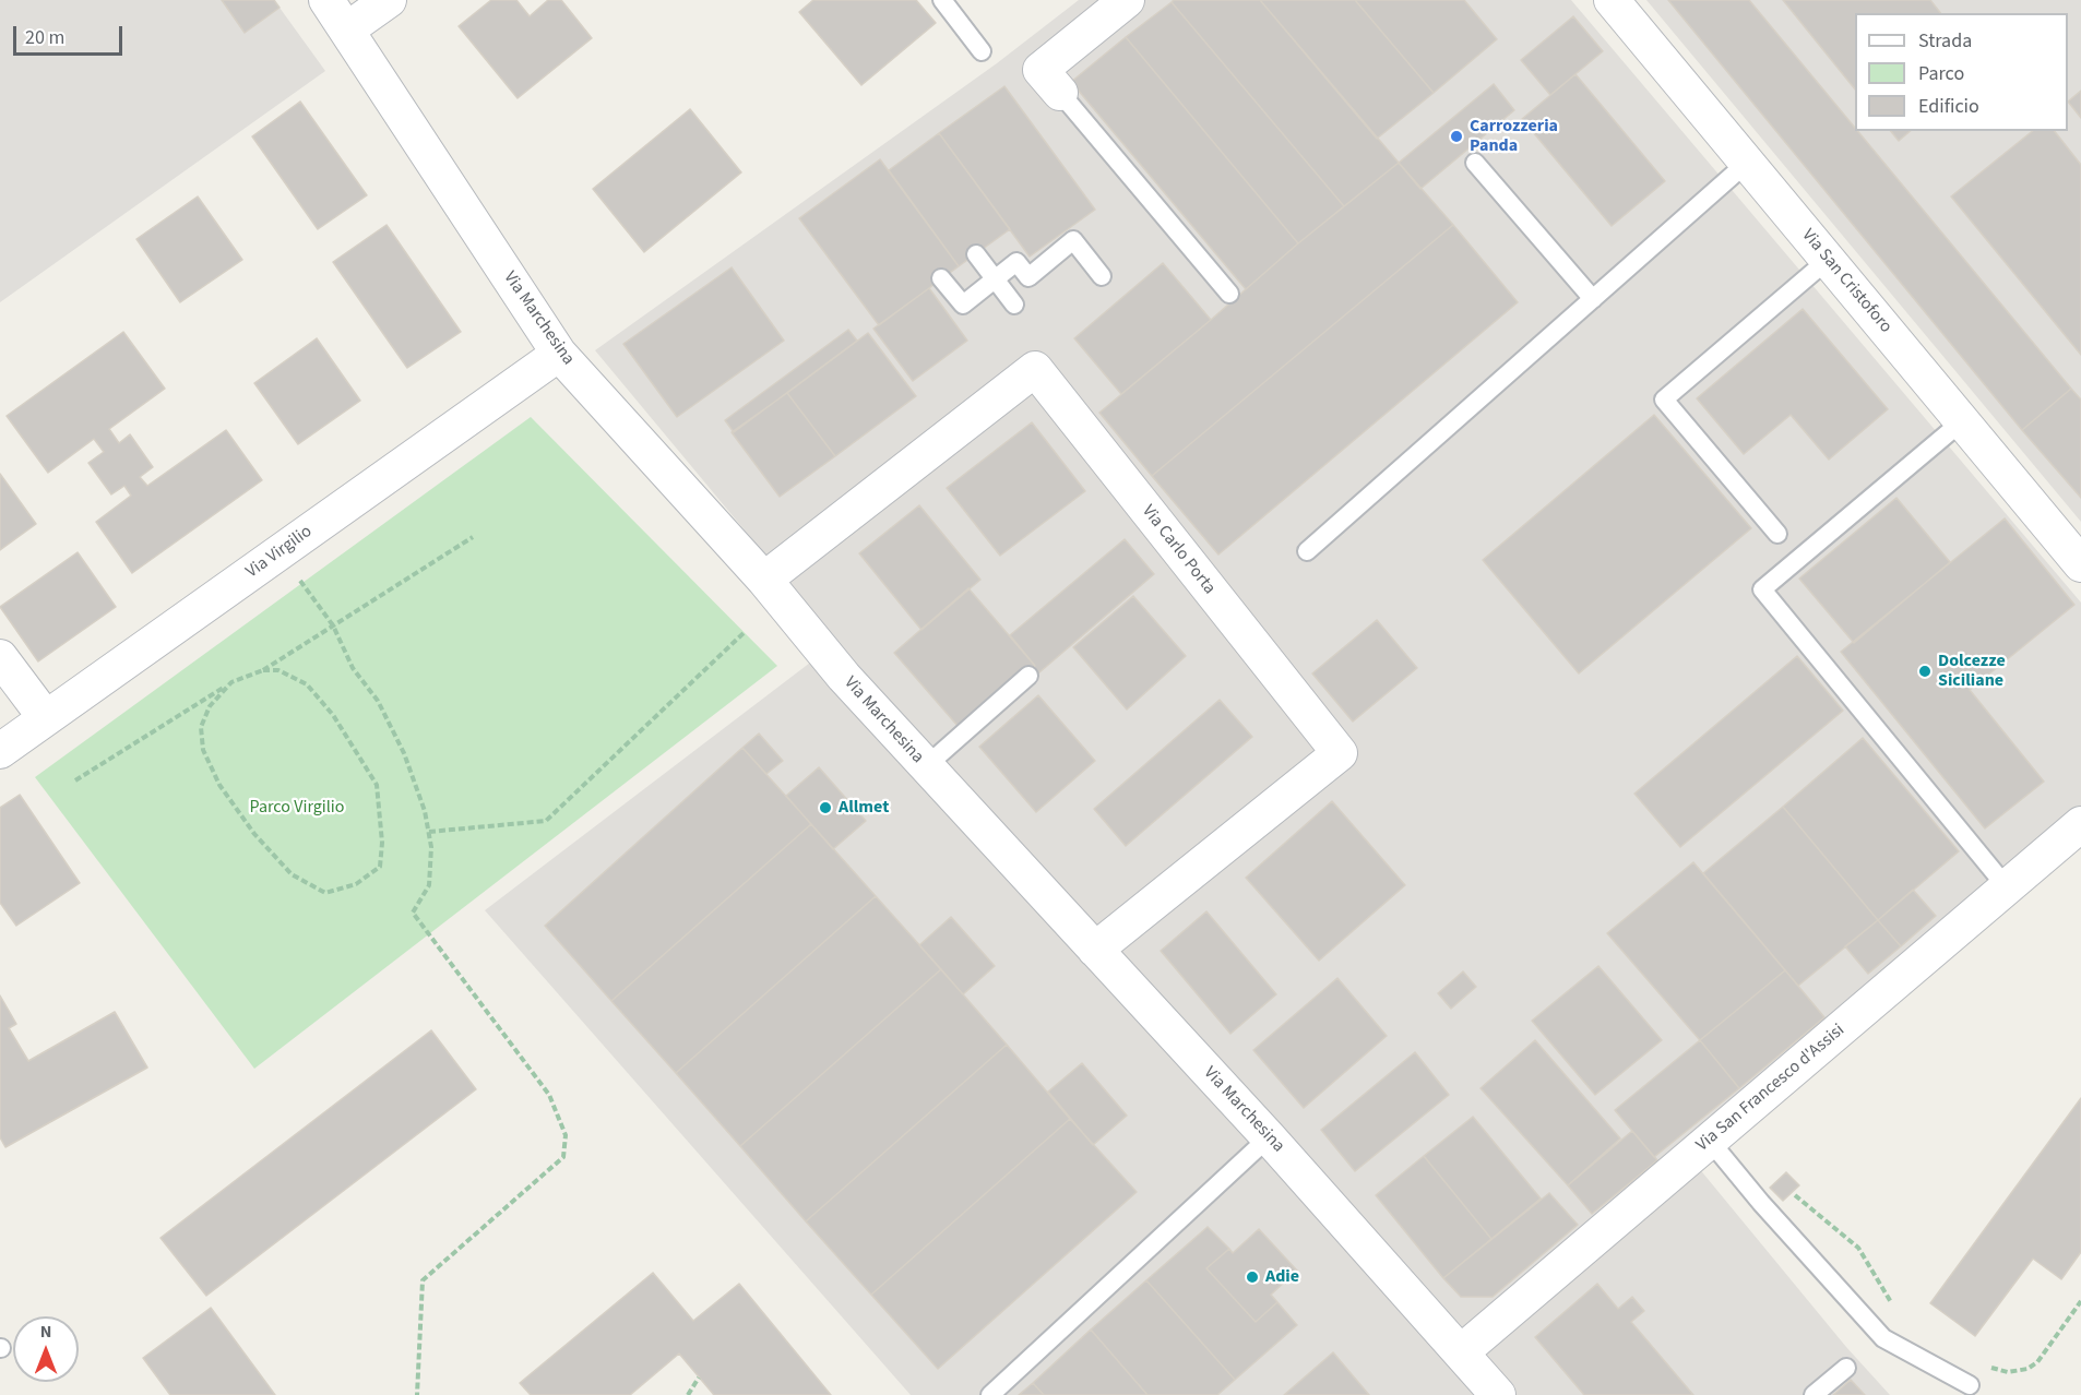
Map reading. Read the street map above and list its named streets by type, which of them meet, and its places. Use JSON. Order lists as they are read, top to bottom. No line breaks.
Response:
{"streets":{"street":["Via San Cristoforo","Via Marchesina","Via Carlo Porta","Via Virgilio","Via San Francesco d'Assisi"]},"crossings":[["Via Marchesina","Via Carlo Porta"],["Via Marchesina","Via Virgilio"],["Via Marchesina","Via San Francesco d'Assisi"]],"parks":["Parco Virgilio"],"places":["Carrozzeria Panda","Dolcezze Siciliane","Allmet","Adie"],"legend":["Strada","Parco","Edificio"],"scale_bar":"20 m","north":"top"}
